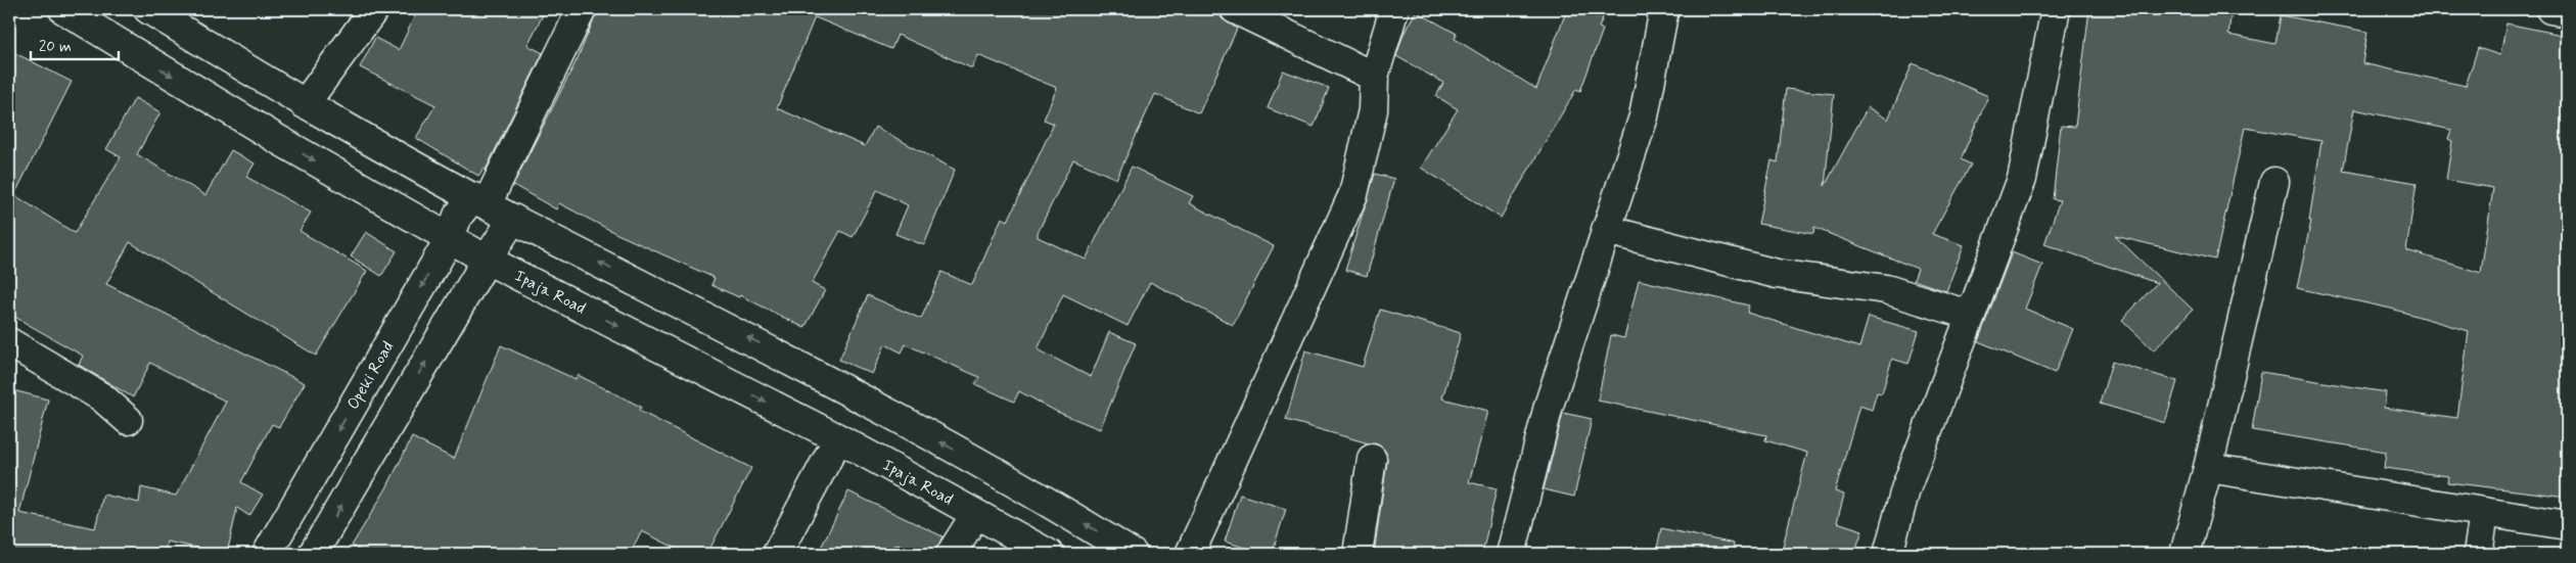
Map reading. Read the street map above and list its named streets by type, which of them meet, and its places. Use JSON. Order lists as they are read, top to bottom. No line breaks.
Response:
{"streets":{"street":["Ipaja Road","Opeki Road"]},"crossings":[["Ipaja Road","Opeki Road"]],"scale_bar":"20 m"}
